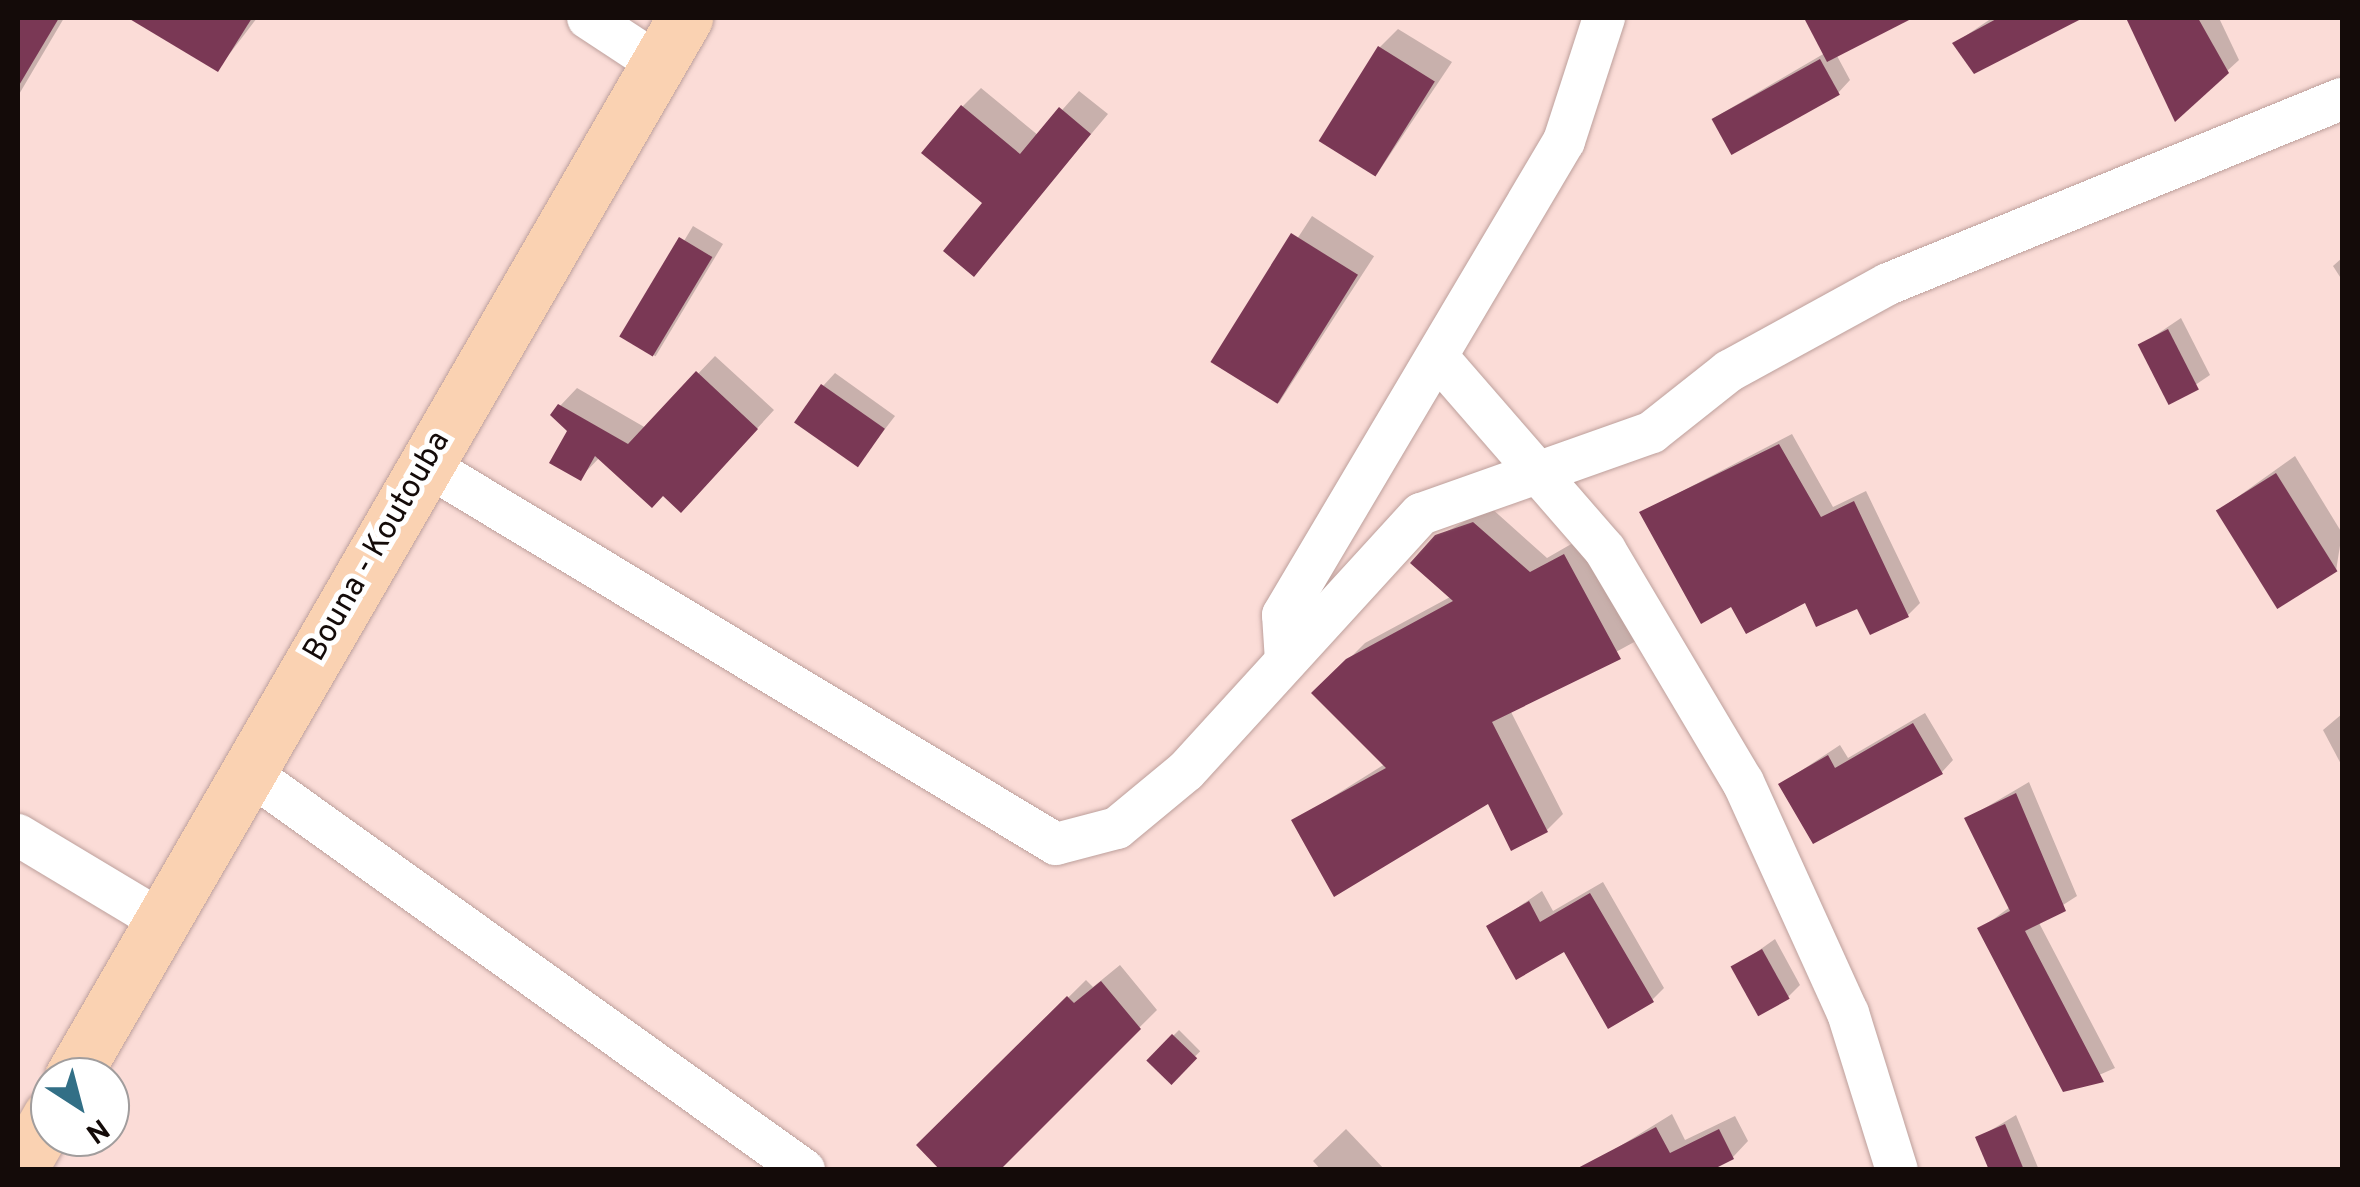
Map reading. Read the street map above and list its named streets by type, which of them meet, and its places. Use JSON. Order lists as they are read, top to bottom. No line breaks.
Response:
{"streets":{"main road":["Bouna - Koutouba"]},"north":"bottom right"}
